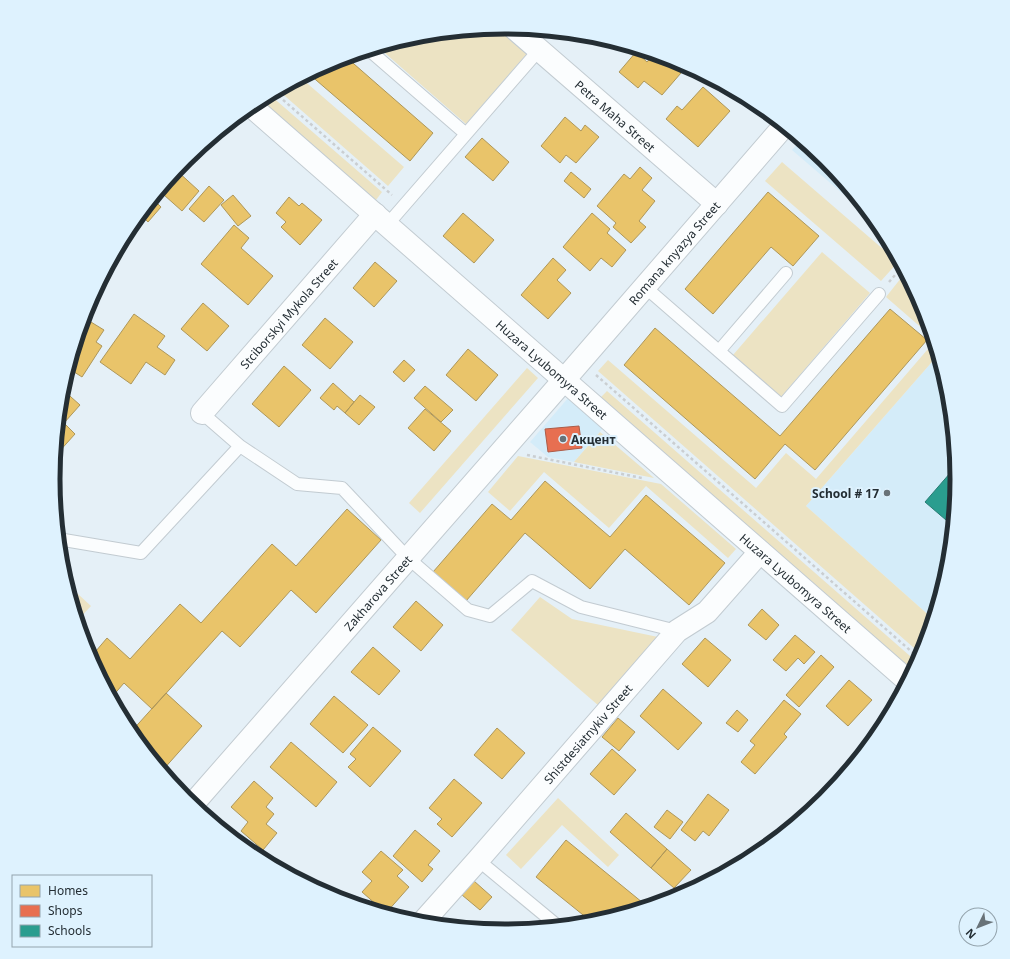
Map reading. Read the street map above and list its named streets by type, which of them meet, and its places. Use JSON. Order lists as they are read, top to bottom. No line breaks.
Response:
{"streets":{"street":["Petra Maha Street","Romana knyazya Street","Stciborskyi Mykola Street","Huzara Lyubomyra Street","Zakharova Street","Shistdesiatnykiv Street"]},"crossings":[["Petra Maha Street","Romana knyazya Street"],["Romana knyazya Street","Huzara Lyubomyra Street"],["Romana knyazya Street","Zakharova Street"],["Stciborskyi Mykola Street","Huzara Lyubomyra Street"],["Huzara Lyubomyra Street","Zakharova Street"],["Huzara Lyubomyra Street","Shistdesiatnykiv Street"]],"places":["Акцент","School # 17"],"legend":["Homes","Shops","Schools"],"north":"bottom left"}
